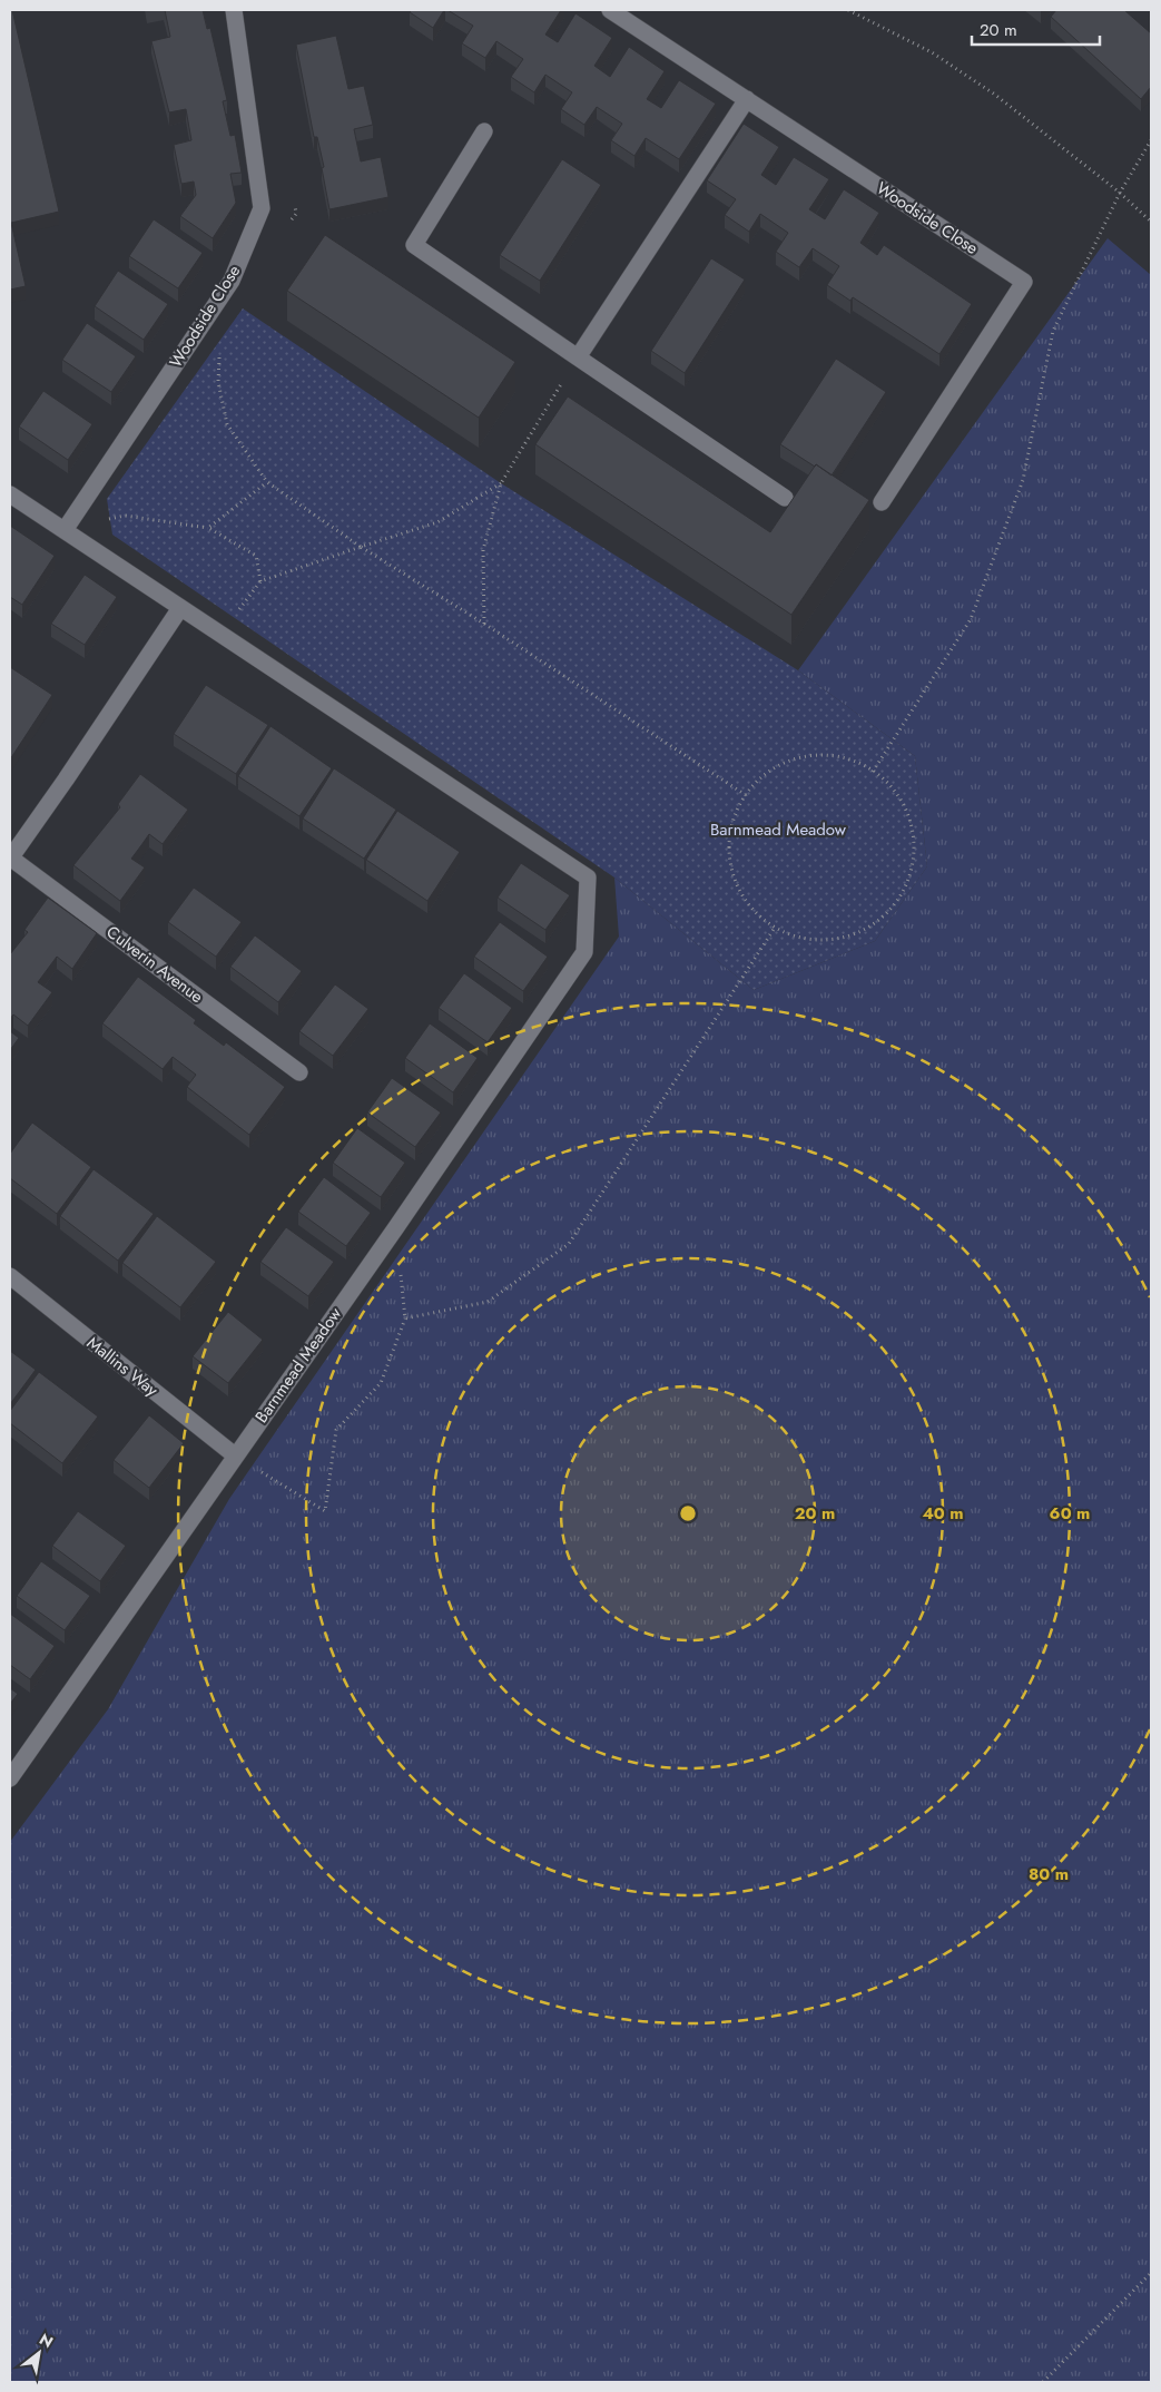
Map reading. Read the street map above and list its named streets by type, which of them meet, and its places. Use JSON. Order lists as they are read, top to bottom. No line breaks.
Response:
{"streets":{"street":["Woodside Close","Culverin Avenue","Barnmead Meadow","Mallins Way"]},"crossings":[["Barnmead Meadow","Mallins Way"]],"parks":["Barnmead Meadow"],"scale_bar":"20 m","north":"top right","rings":["20 m","40 m","60 m","80 m"]}
